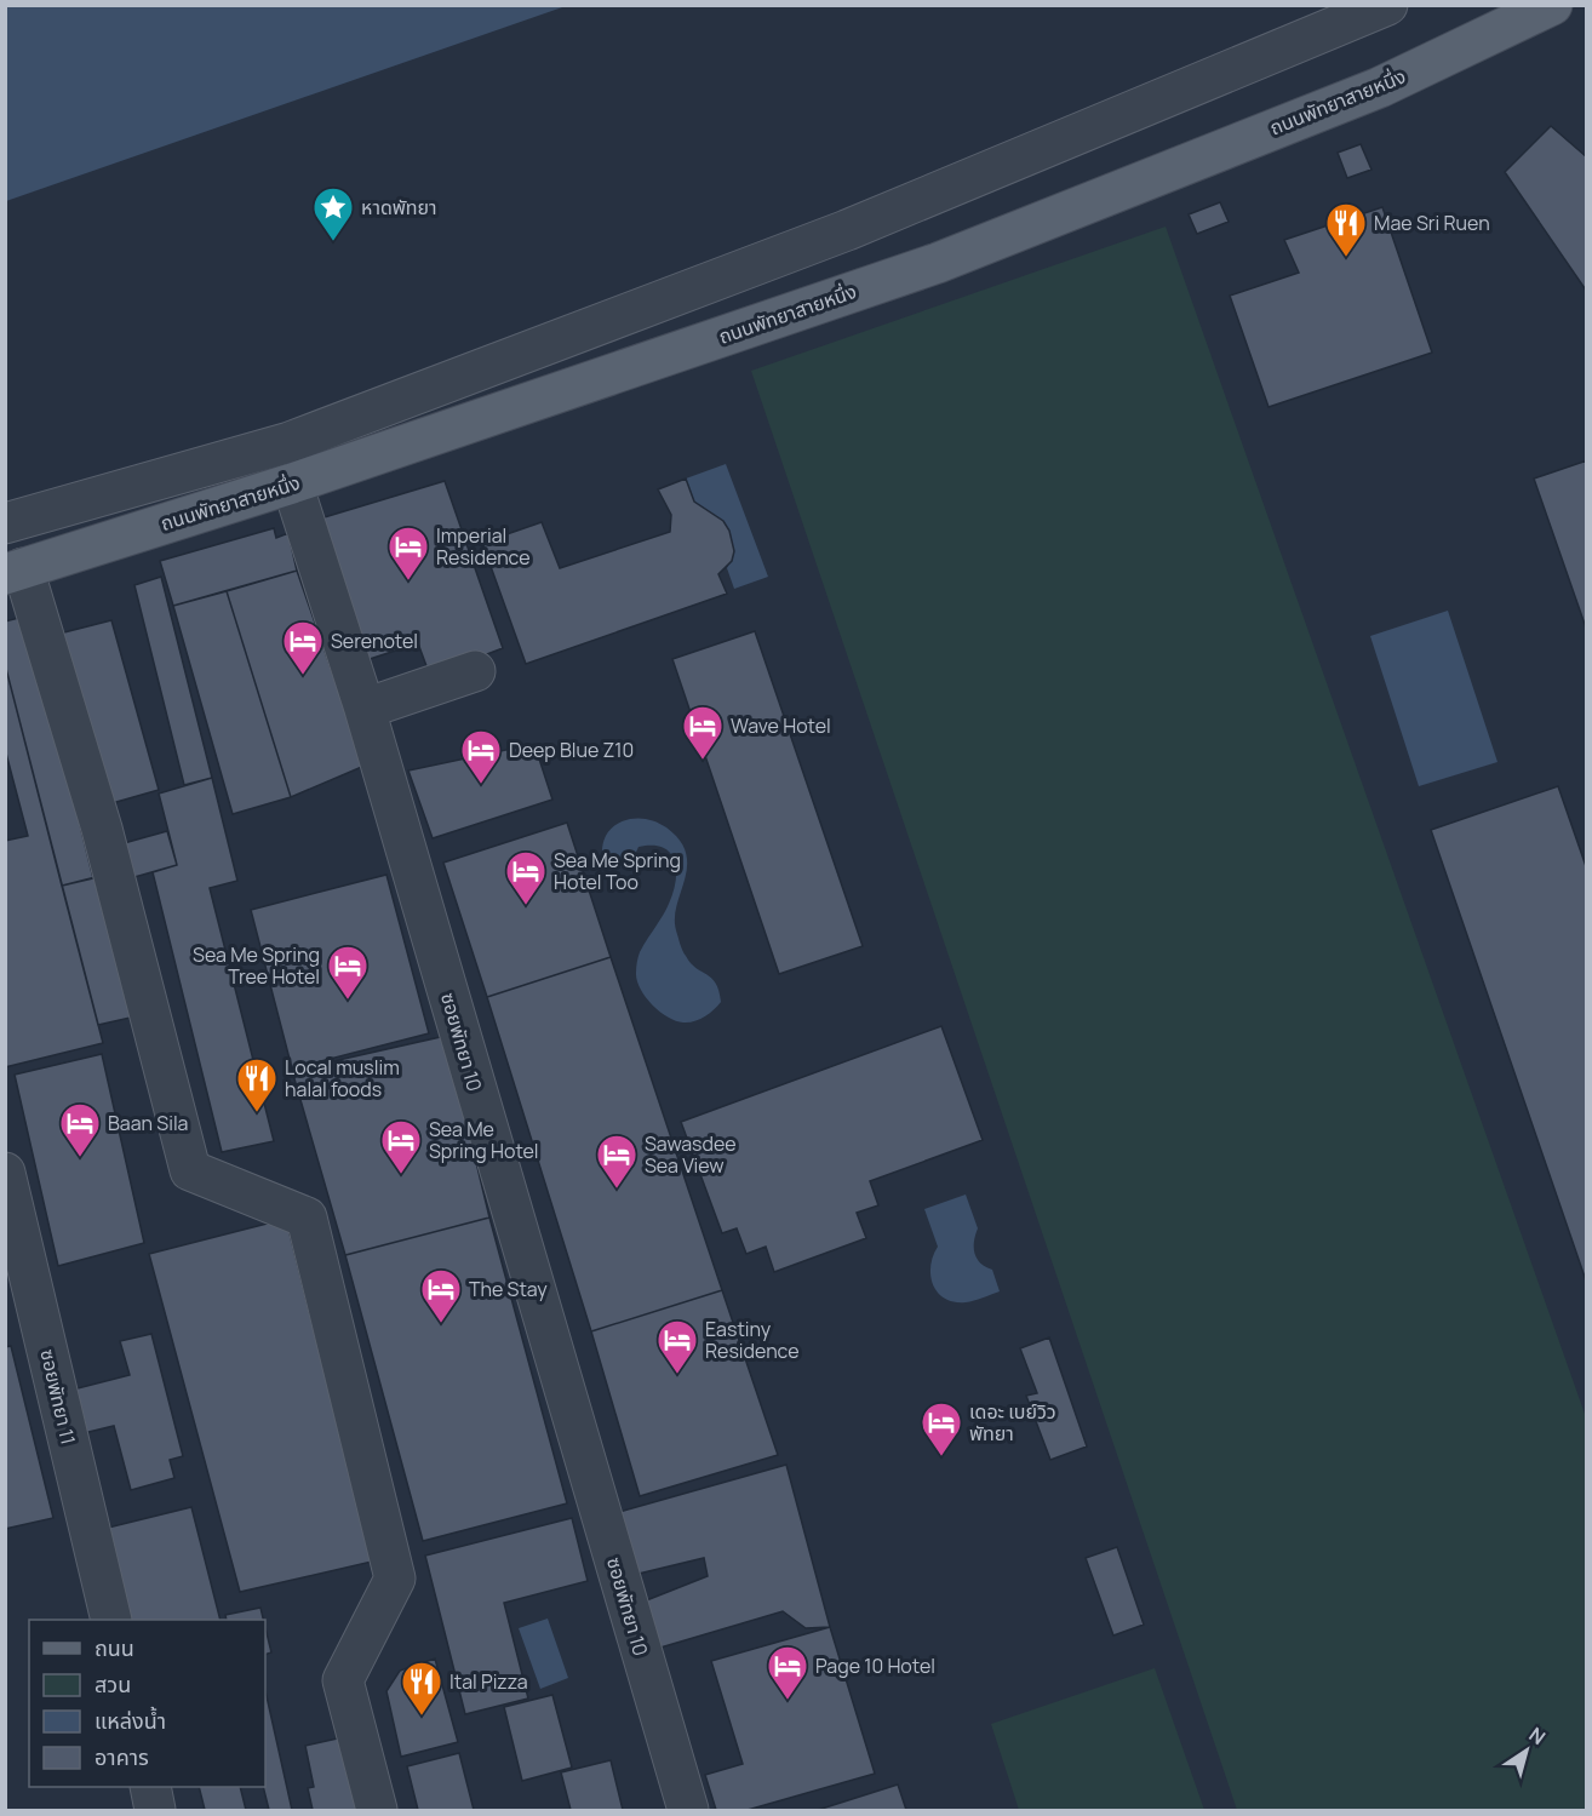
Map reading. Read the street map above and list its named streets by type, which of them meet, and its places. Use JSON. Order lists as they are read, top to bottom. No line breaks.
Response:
{"streets":{"main road":["ถนนพัทยาสายหนึ่ง"],"street":["ซอยพัทยา 10","ซอยพัทยา 11"]},"crossings":[["ถนนพัทยาสายหนึ่ง","ซอยพัทยา 10"]],"places":{"place":["หาดพัทยา"],"restaurant":["Mae Sri Ruen","Local muslim halal foods","Ital Pizza"],"hotel":["Imperial Residence","Serenotel","Wave Hotel","Deep Blue Z10","Sea Me Spring Hotel Too","Sea Me Spring Tree Hotel","Baan Sila","Sea Me Spring Hotel","Sawasdee Sea View","The Stay","Eastiny Residence","เดอะ เบย์วิว พัทยา","Page 10 Hotel"]},"legend":["ถนน","สวน","แหล่งน้ำ","อาคาร"],"north":"top right"}
